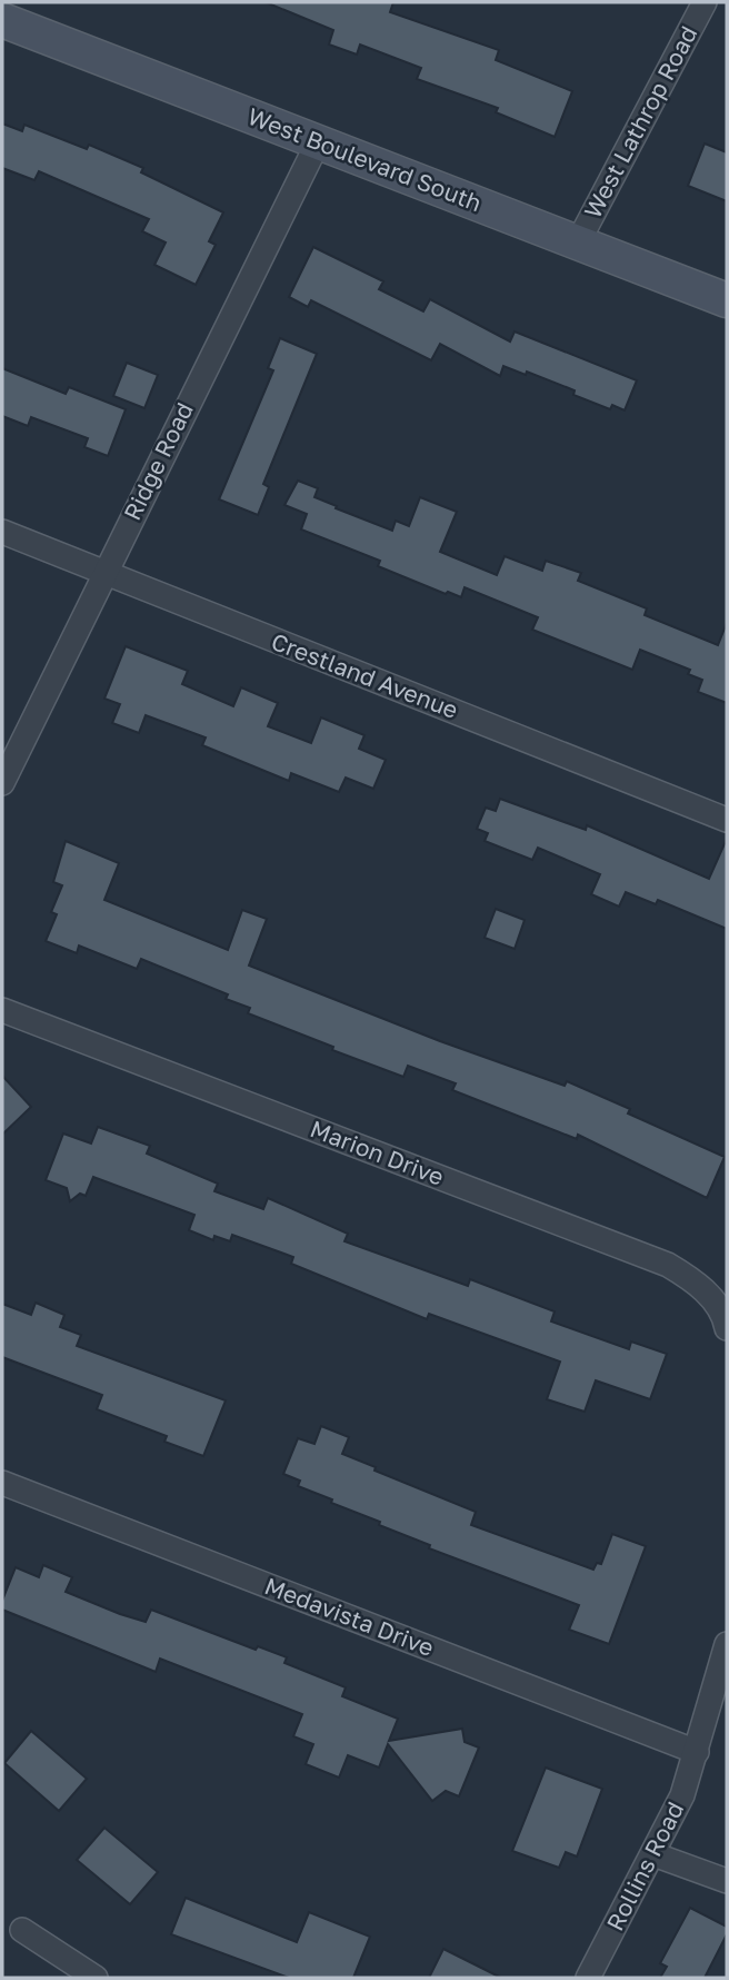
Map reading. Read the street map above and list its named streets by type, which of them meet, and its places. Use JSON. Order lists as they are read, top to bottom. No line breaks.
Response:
{"streets":{"main road":["West Boulevard South"],"street":["West Lathrop Road","Ridge Road","Crestland Avenue","Marion Drive","Medavista Drive","Rollins Road"]},"crossings":[["West Lathrop Road","West Boulevard South"],["West Boulevard South","Ridge Road"],["Ridge Road","Crestland Avenue"],["Medavista Drive","Rollins Road"]]}
